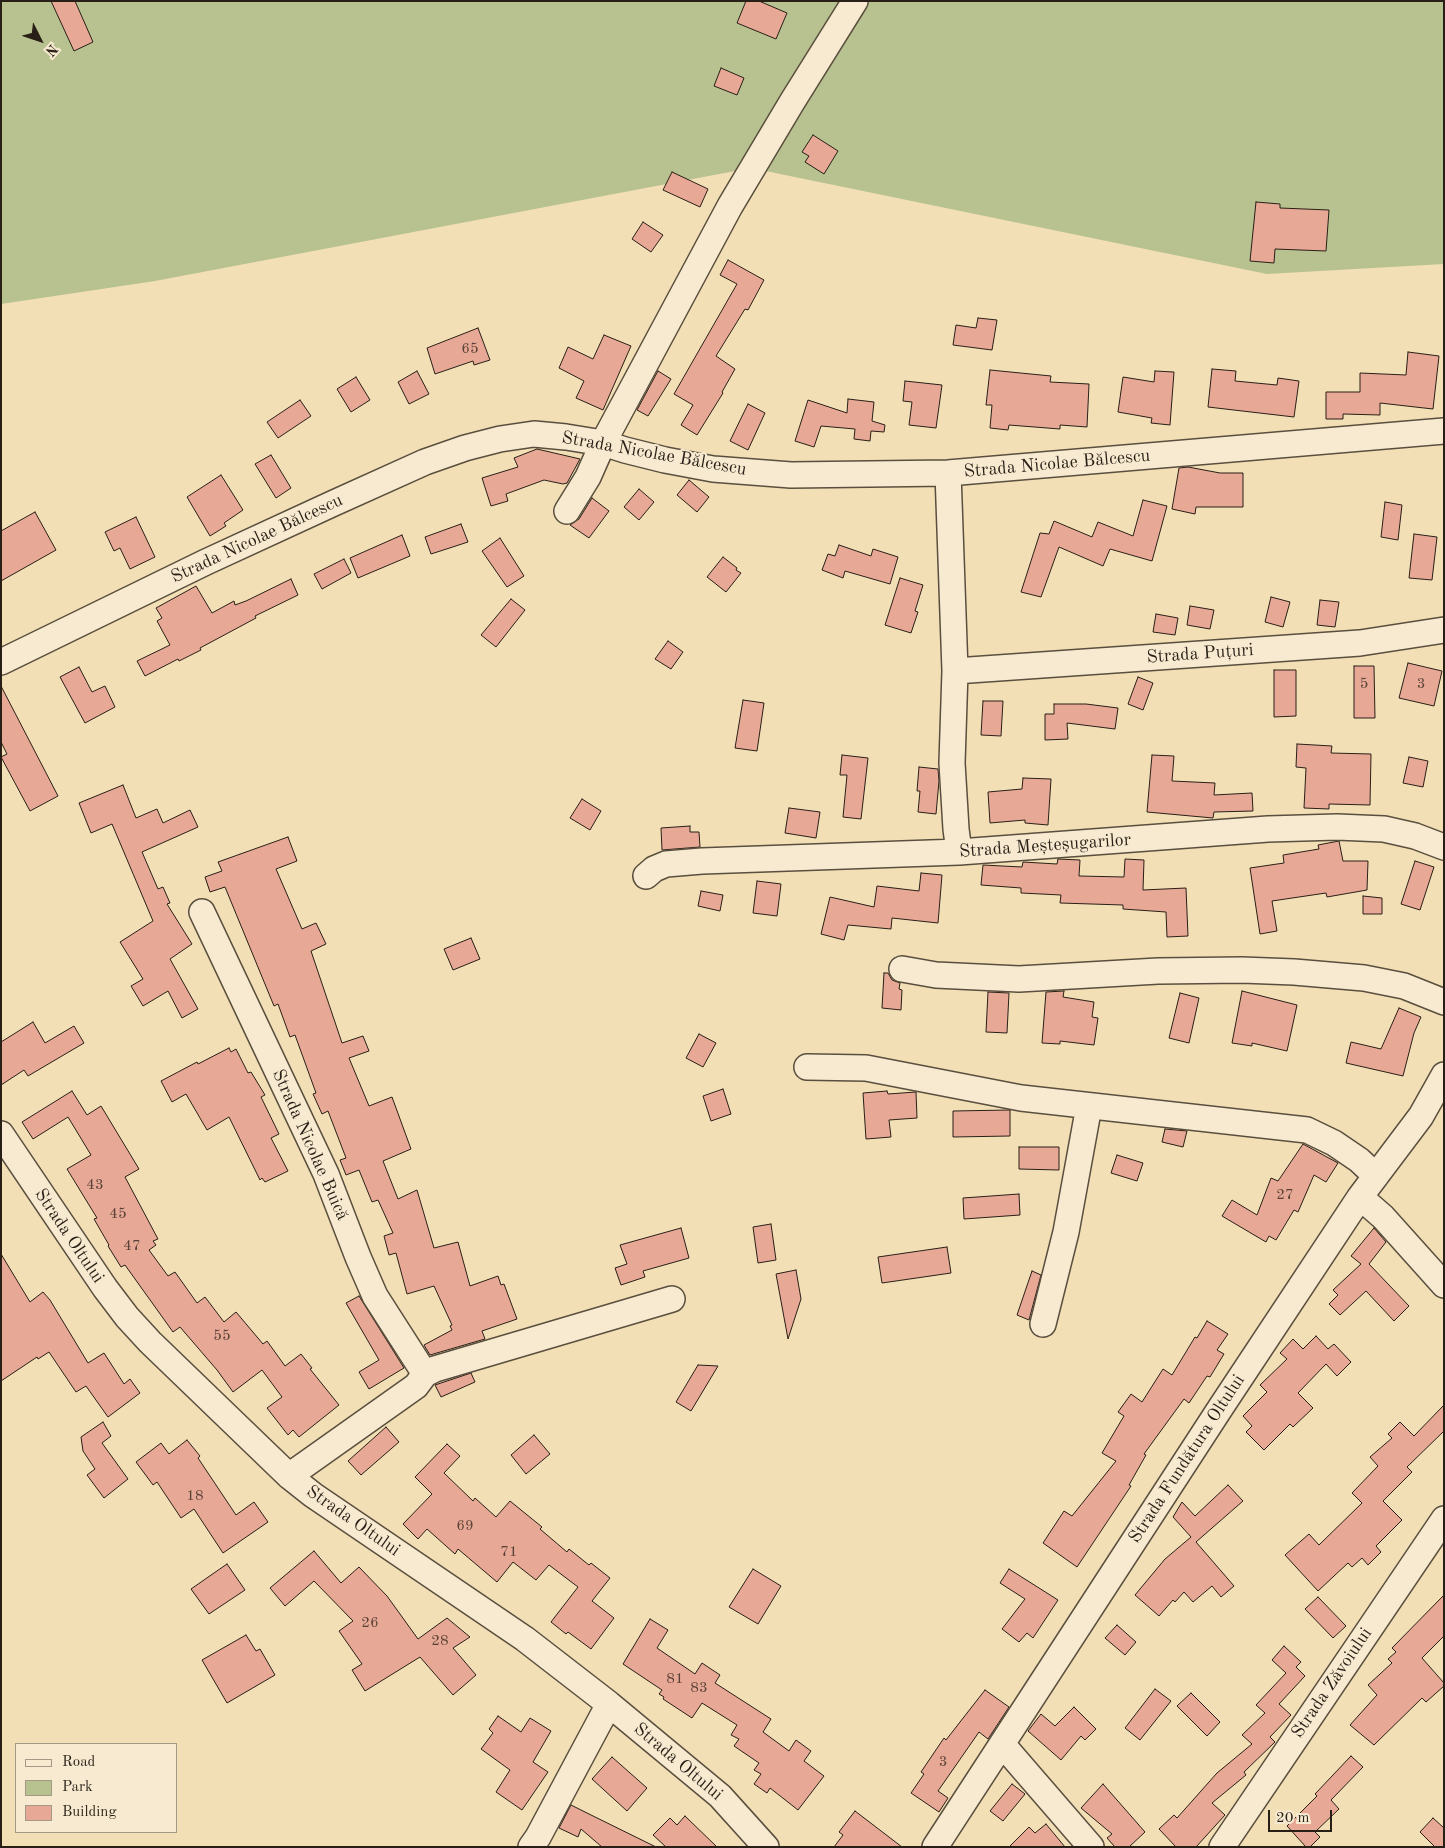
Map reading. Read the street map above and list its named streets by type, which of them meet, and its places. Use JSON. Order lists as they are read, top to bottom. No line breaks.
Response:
{"streets":{"street":["Strada Nicolae Bălcescu","Strada Puțuri","Strada Meșteșugarilor","Strada Nicolae Buică","Strada Oltului","Strada Fundătura Oltului","Strada Zăvoiului"]},"house_numbers":["65","5","3","43","27","45","47","55","18","69","71","26","28","81","83","3"],"legend":["Road","Park","Building"],"scale_bar":"20 m","north":"bottom right"}
